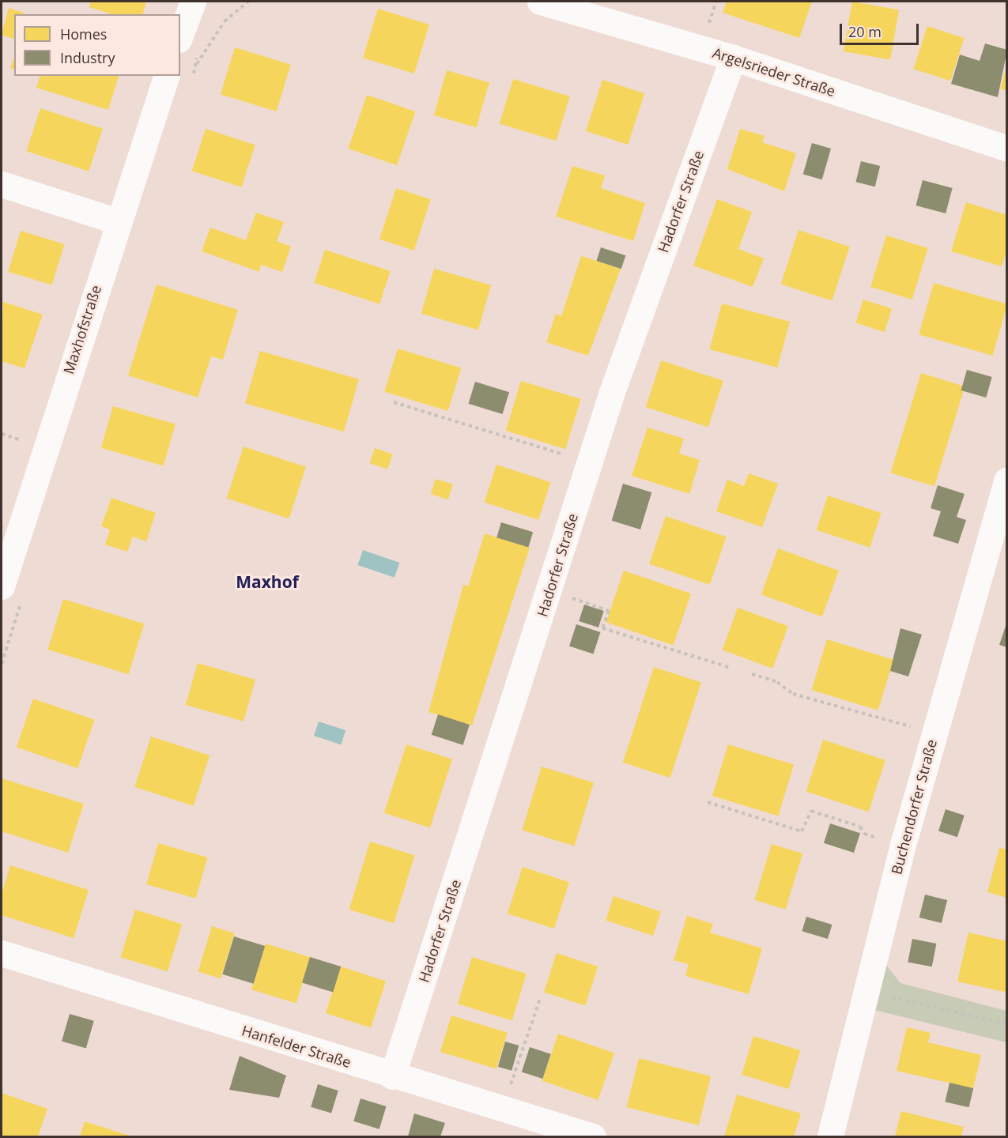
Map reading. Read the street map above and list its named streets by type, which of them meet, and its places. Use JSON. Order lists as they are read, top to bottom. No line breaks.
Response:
{"streets":{"street":["Argelsrieder Straße","Hadorfer Straße","Maxhofstraße","Buchendorfer Straße","Hanfelder Straße"]},"crossings":[["Argelsrieder Straße","Hadorfer Straße"],["Hadorfer Straße","Hanfelder Straße"]],"districts":["Maxhof"],"legend":["Homes","Industry"],"scale_bar":"20 m"}
